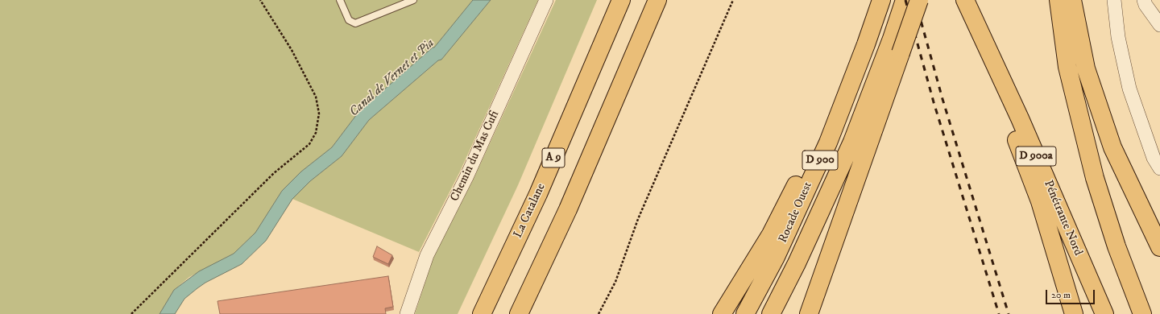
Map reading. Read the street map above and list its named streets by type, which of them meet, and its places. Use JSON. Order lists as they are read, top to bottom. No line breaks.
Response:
{"streets":{"highway":["D 900a","A 9","D 900","La Catalane","Rocade Ouest","Pénétrante Nord"],"street":["Chemin du Mas Cufi"]},"crossings":[["D 900","Rocade Ouest"]],"water":["Canal de Vernet et Pia"],"scale_bar":"20 m"}
